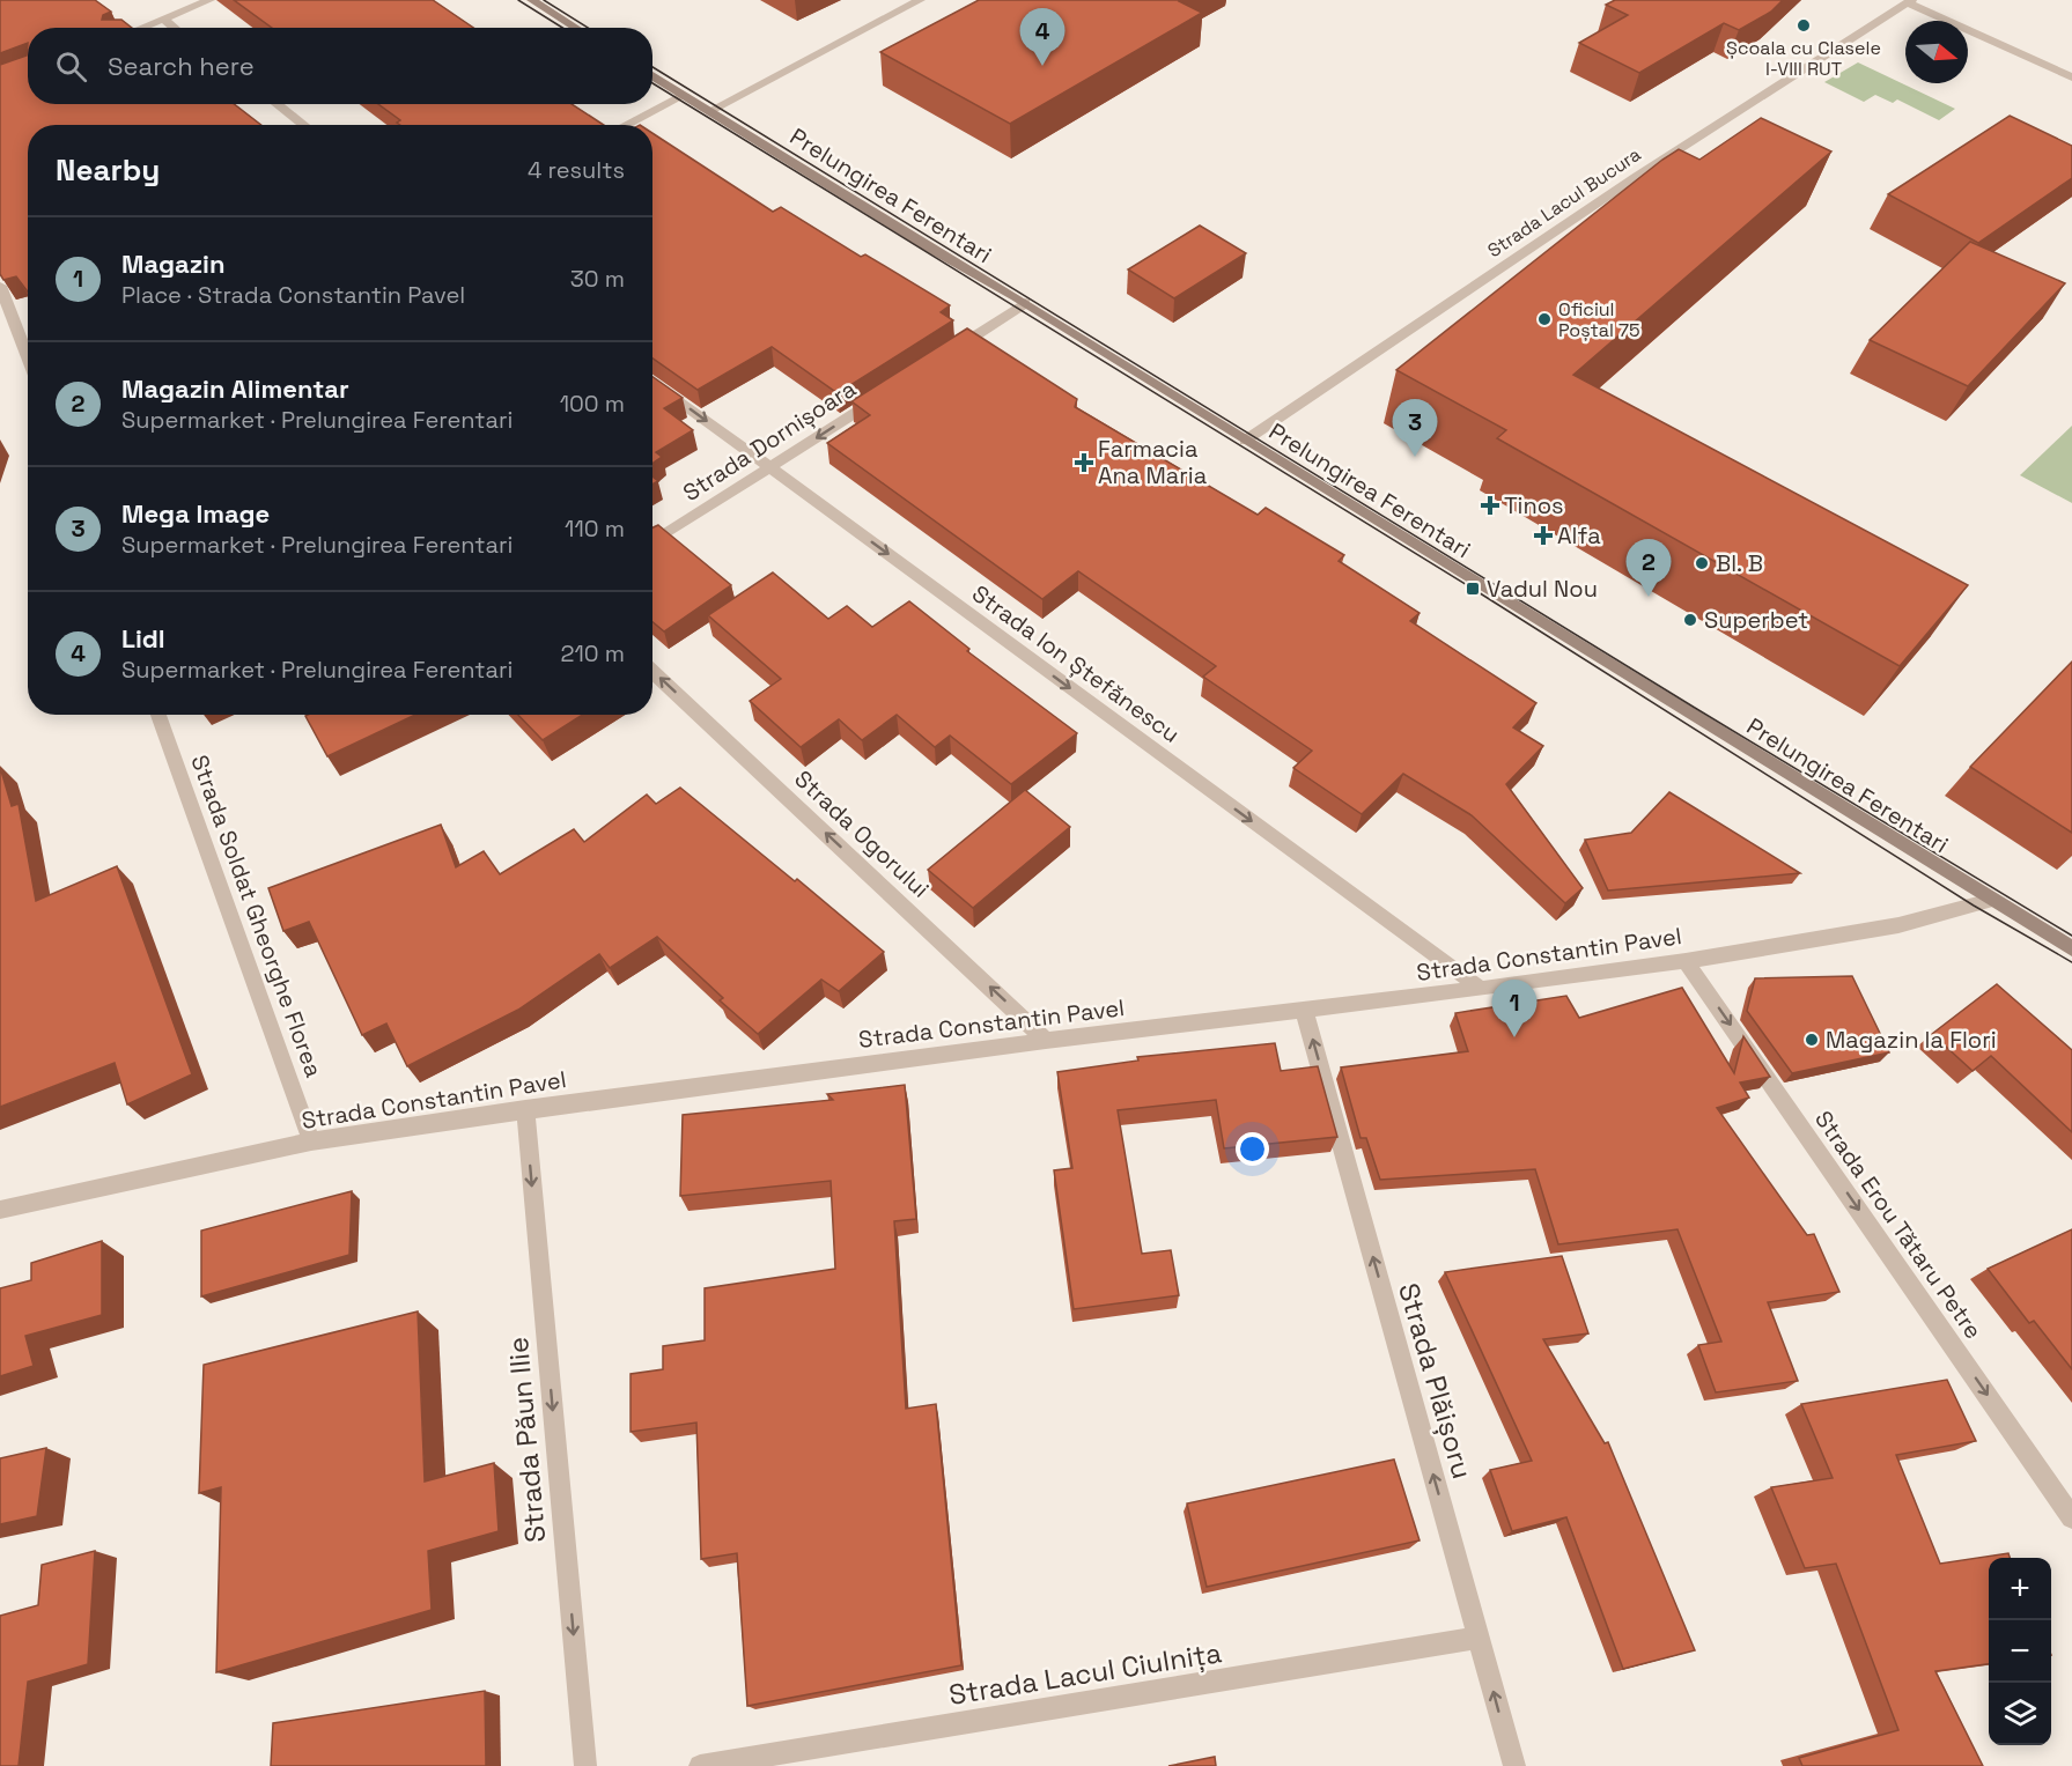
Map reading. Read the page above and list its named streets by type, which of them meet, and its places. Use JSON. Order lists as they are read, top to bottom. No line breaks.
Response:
{"streets":{"main road":["Prelungirea Ferentari"],"street":["Strada Lacul Bucura","Strada Dornișoara","Strada Ion Ștefănescu","Strada Ogorului","Strada Soldat Gheorghe Florea","Strada Constantin Pavel","Strada Erou Tătaru Petre","Strada Plăișoru","Strada Păun Ilie","Strada Lacul Ciulnița"]},"crossings":[["Prelungirea Ferentari","Strada Lacul Bucura"],["Prelungirea Ferentari","Strada Constantin Pavel"],["Strada Dornișoara","Strada Ion Ștefănescu"],["Strada Ion Ștefănescu","Strada Constantin Pavel"],["Strada Ogorului","Strada Constantin Pavel"],["Strada Soldat Gheorghe Florea","Strada Constantin Pavel"],["Strada Constantin Pavel","Strada Erou Tătaru Petre"],["Strada Constantin Pavel","Strada Plăișoru"],["Strada Constantin Pavel","Strada Păun Ilie"],["Strada Plăișoru","Strada Lacul Ciulnița"]],"one_way":["Strada Dornișoara","Strada Ion Ștefănescu","Strada Ogorului","Strada Erou Tătaru Petre","Strada Plăișoru","Strada Păun Ilie"],"places":{"other":["Școala cu Clasele I-VIII RUT","Oficiul Poștal 75","Bl. B","Superbet","Magazin la Flori"],"health":["Farmacia Ana Maria","Tinos","Alfa"],"transit":["Vadul Nou"]},"north":"right","page":{"pins":["4","3","2","1"],"search":"Search here","heading":["Nearby","4 results"],"list":[{"mark":"1","name":"Magazin","note":"Place · Strada Constantin Pavel","value":"30 m"},{"mark":"2","name":"Magazin Alimentar","note":"Supermarket · Prelungirea Ferentari","value":"100 m"},{"mark":"3","name":"Mega Image","note":"Supermarket · Prelungirea Ferentari","value":"110 m"},{"mark":"4","name":"Lidl","note":"Supermarket · Prelungirea Ferentari","value":"210 m"}],"map_buttons":["+","−"]}}
